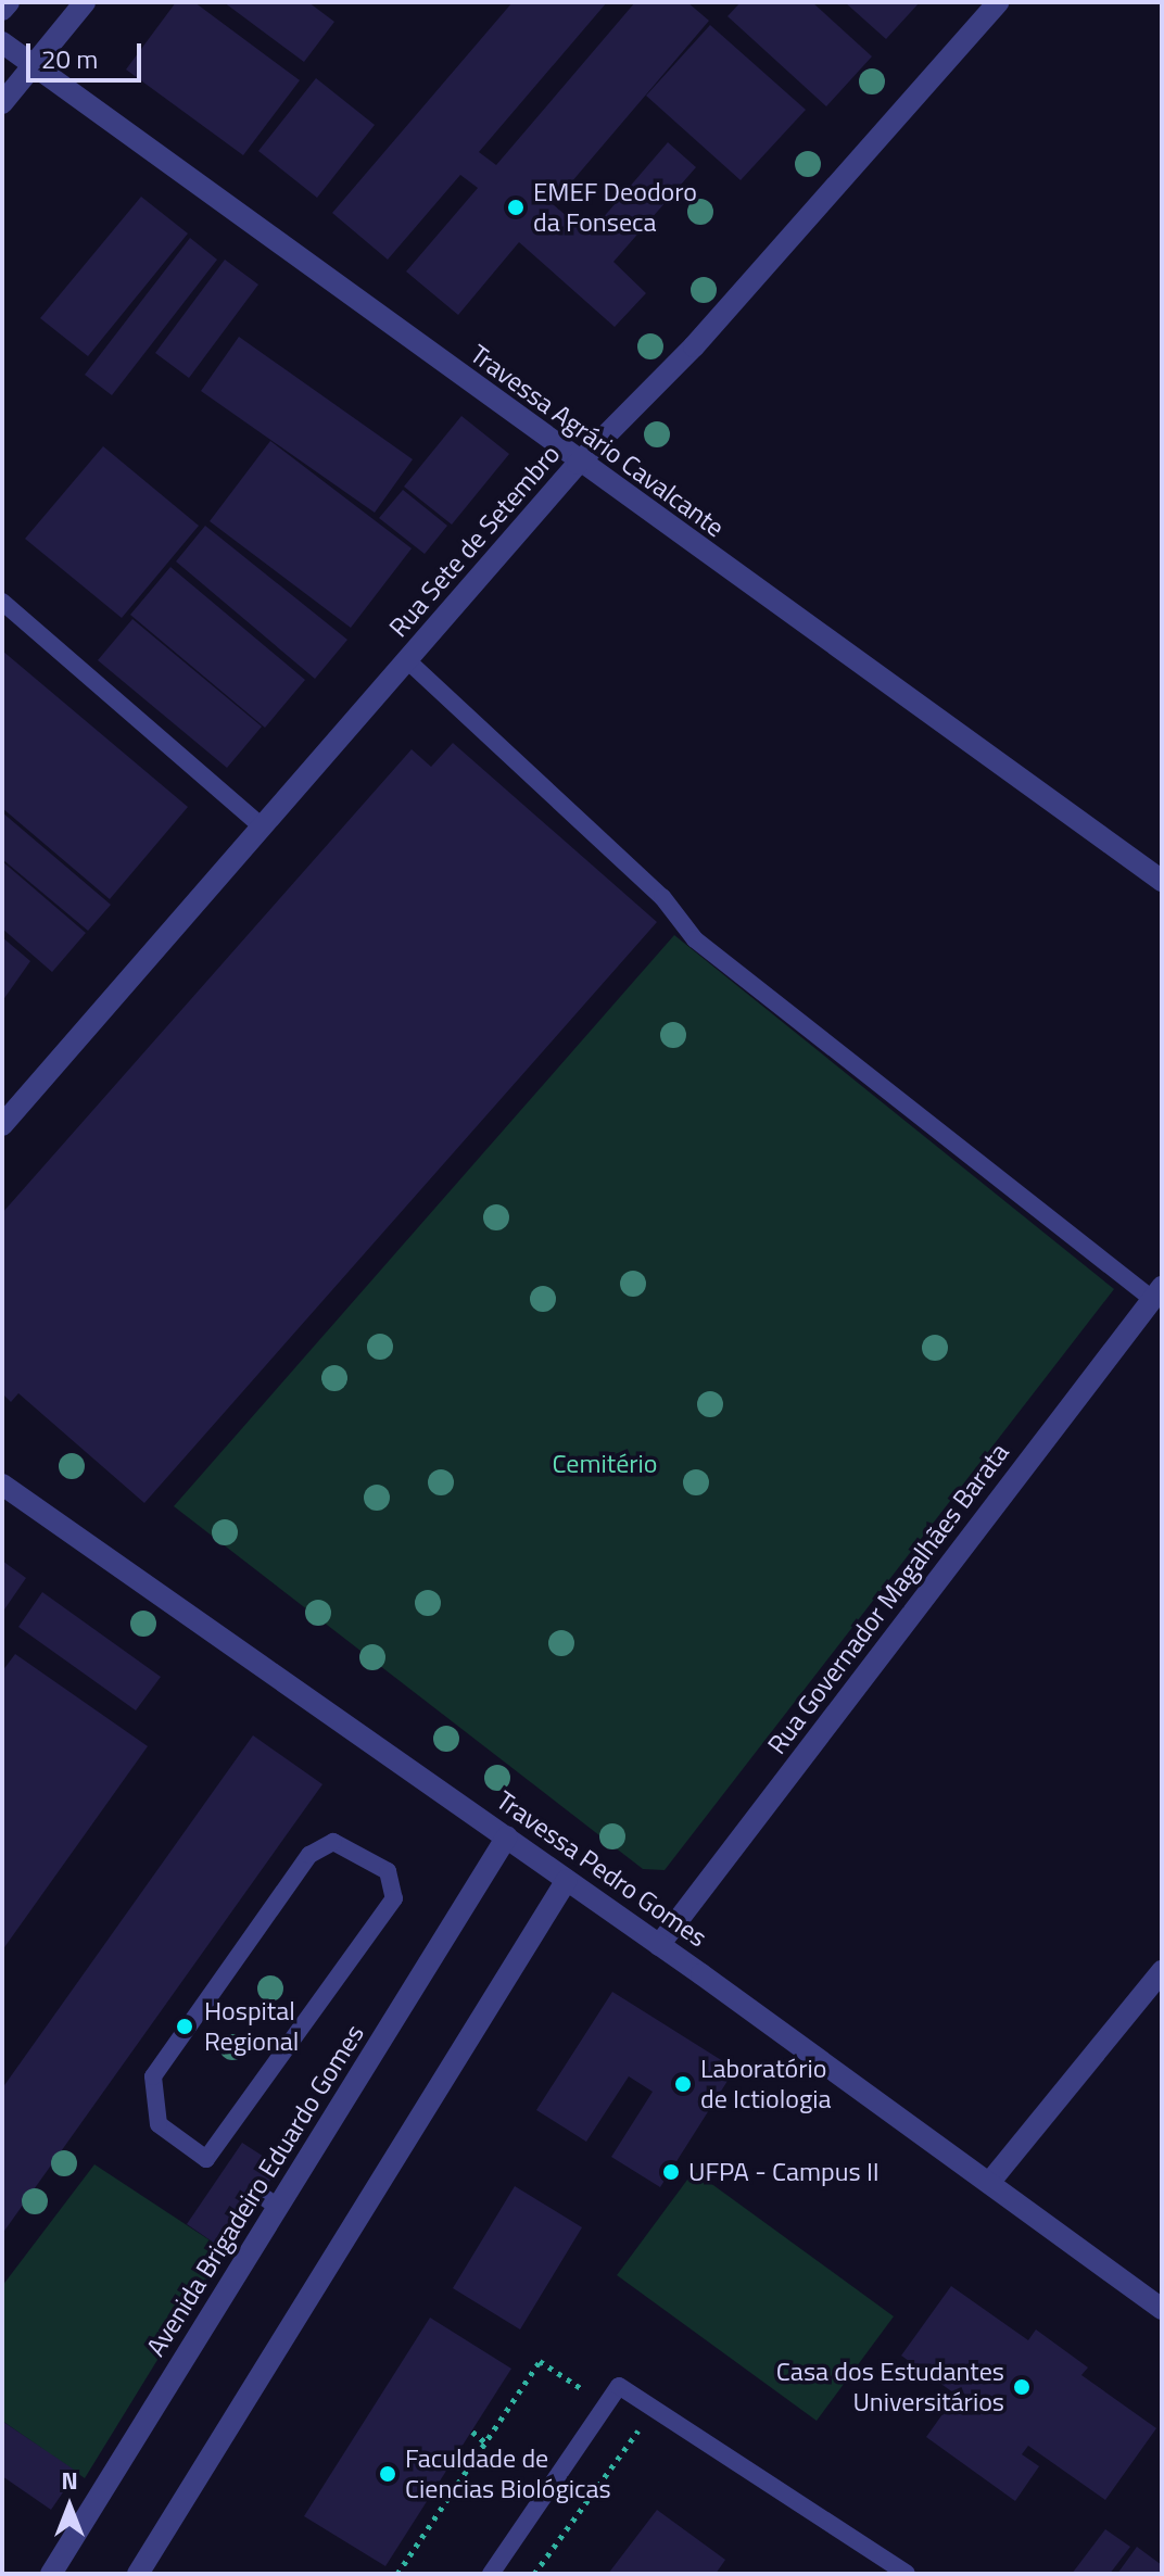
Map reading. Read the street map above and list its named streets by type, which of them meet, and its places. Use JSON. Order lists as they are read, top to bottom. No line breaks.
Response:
{"streets":{"street":["Travessa Agrário Cavalcante","Rua Sete de Setembro","Rua Governador Magalhães Barata","Travessa Pedro Gomes","Avenida Brigadeiro Eduardo Gomes"]},"crossings":[["Travessa Agrário Cavalcante","Rua Sete de Setembro"],["Rua Governador Magalhães Barata","Travessa Pedro Gomes"],["Travessa Pedro Gomes","Avenida Brigadeiro Eduardo Gomes"]],"parks":["Cemitério"],"places":["EMEF Deodoro da Fonseca","Hospital Regional","Laboratório de Ictiologia","UFPA - Campus II","Casa dos Estudantes Universitários","Faculdade de Ciencias Biológicas"],"scale_bar":"20 m","north":"top"}
